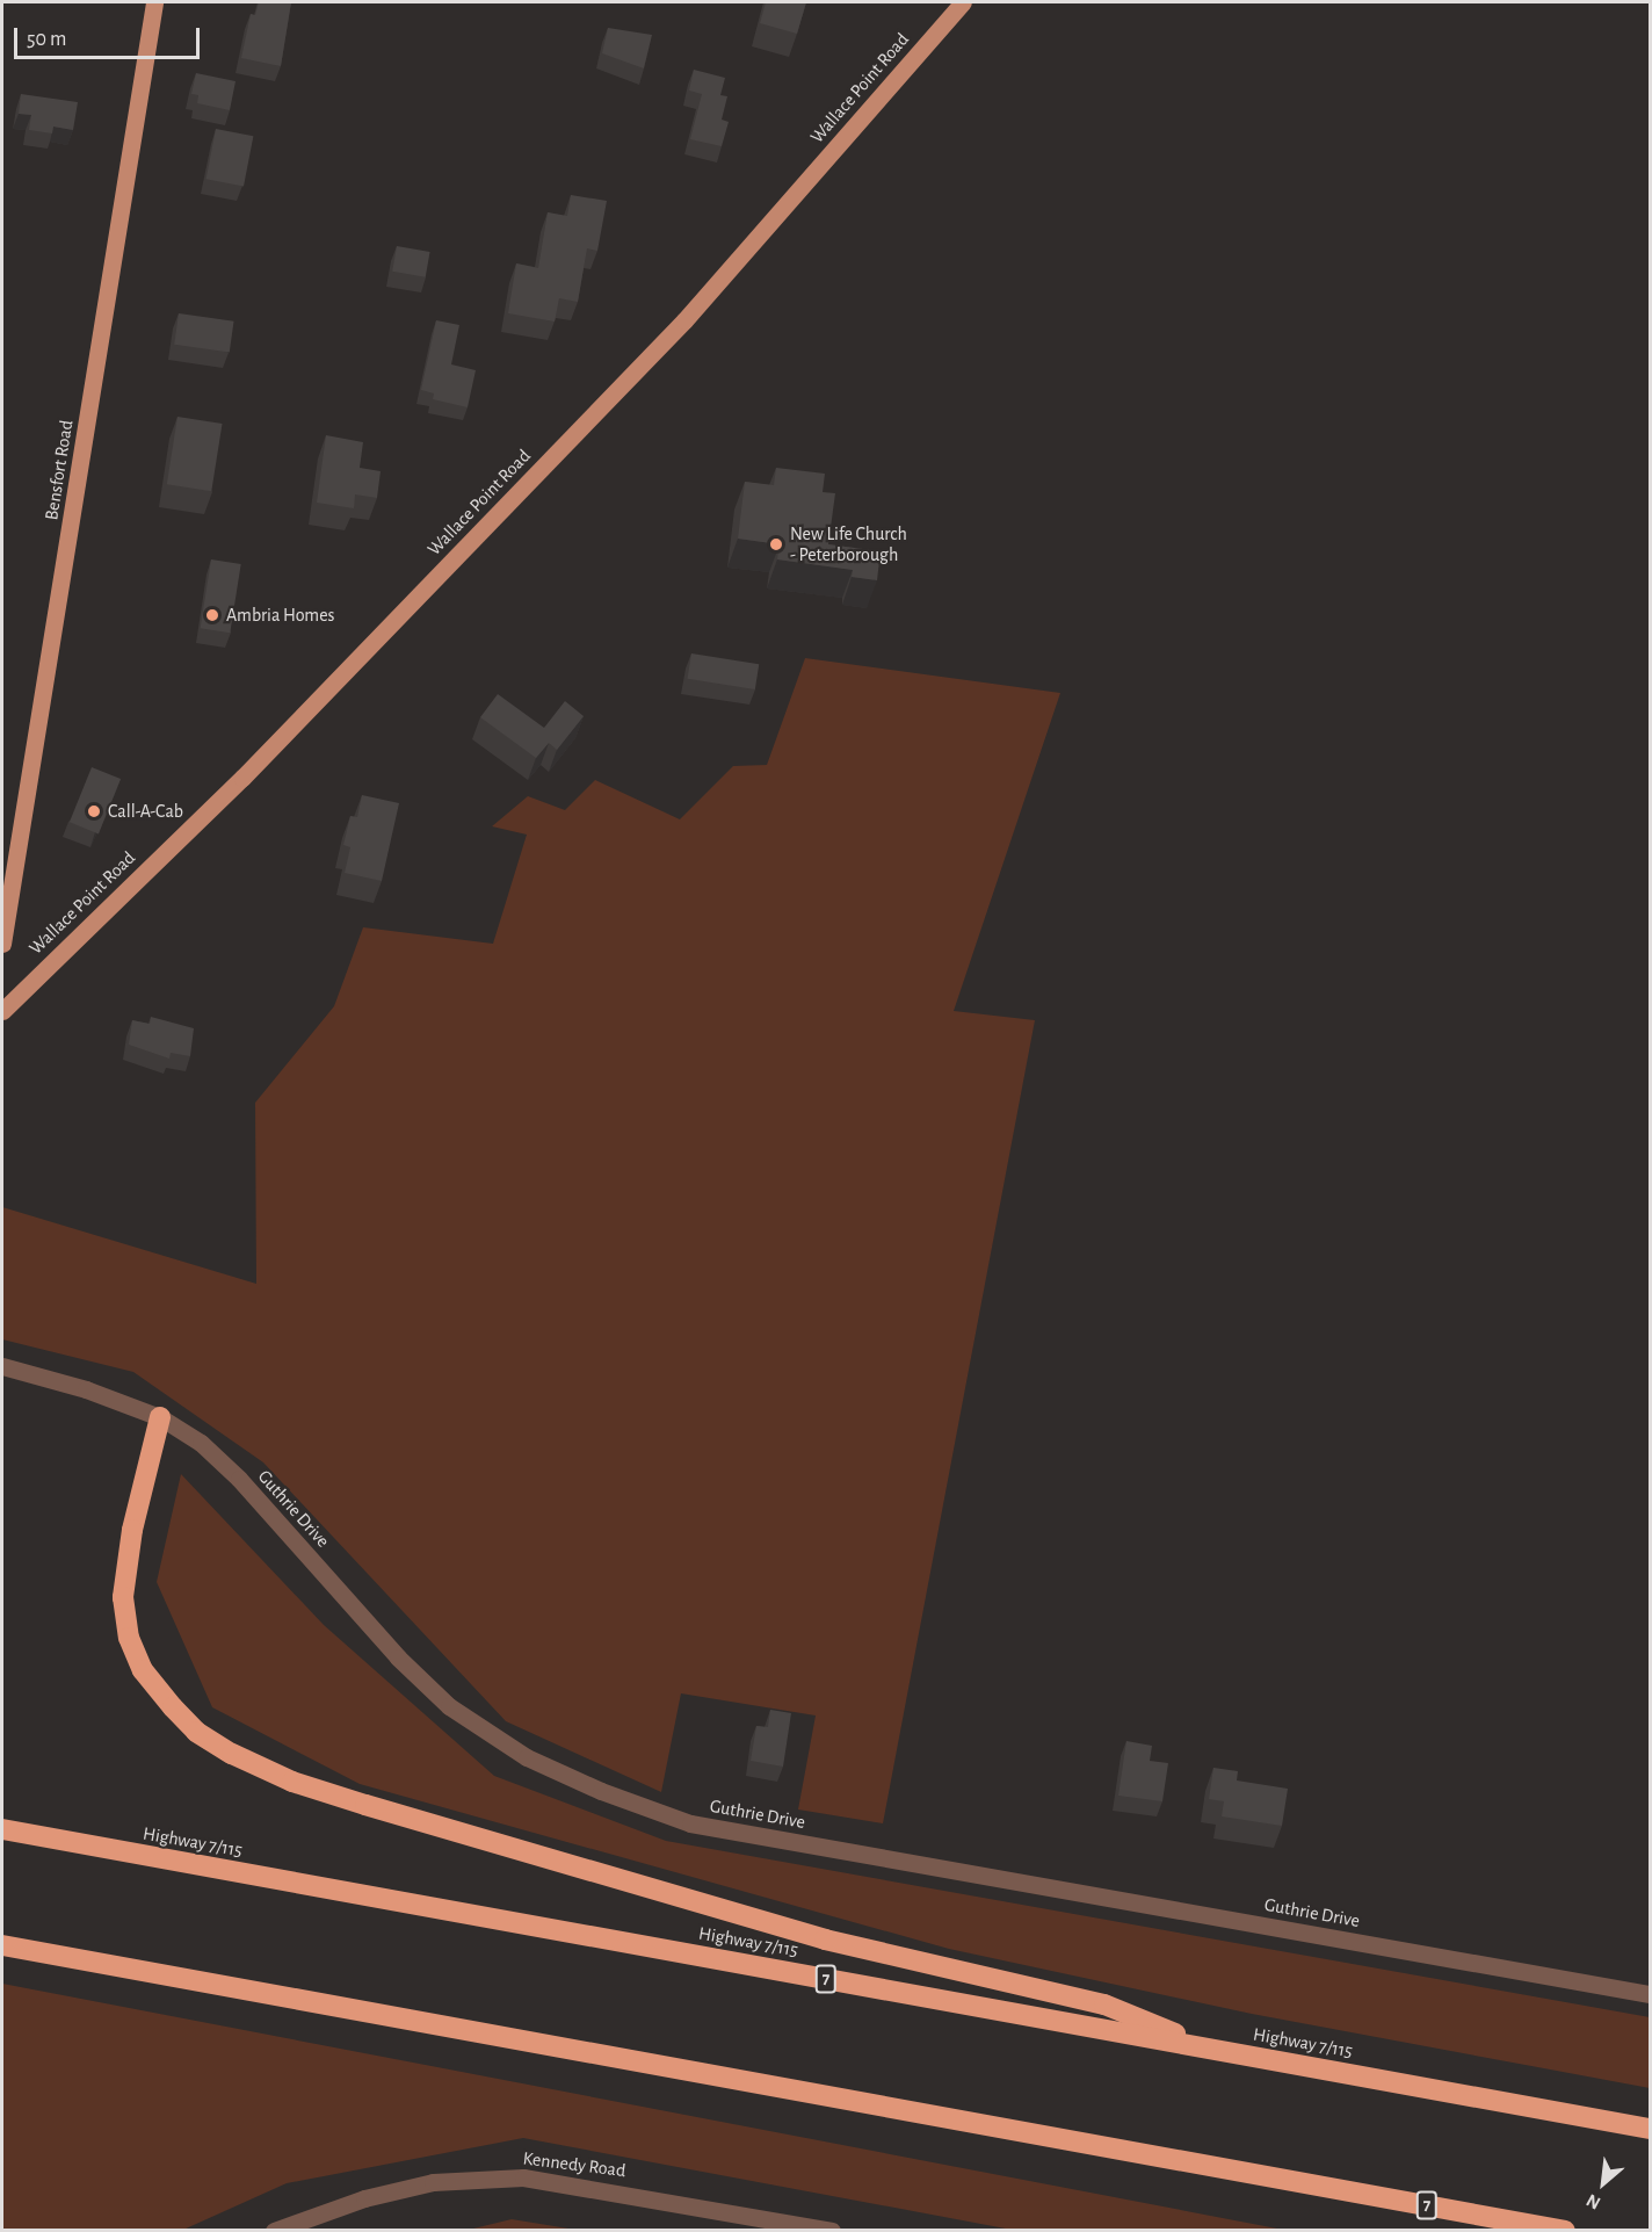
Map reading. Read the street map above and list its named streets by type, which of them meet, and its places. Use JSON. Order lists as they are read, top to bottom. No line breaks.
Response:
{"streets":{"highway":["Highway 7/115","7"],"main road":["Wallace Point Road","Bensfort Road"],"street":["Guthrie Drive","Kennedy Road"]},"places":["New Life Church - Peterborough","Ambria Homes","Call-A-Cab"],"scale_bar":"50 m","north":"bottom left"}
